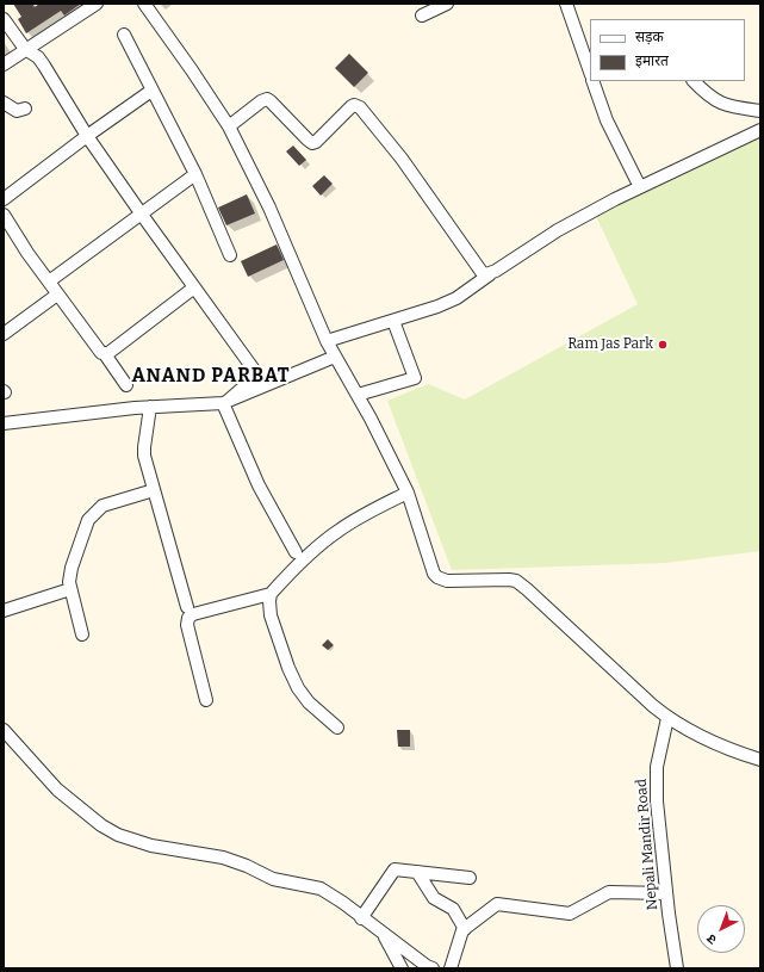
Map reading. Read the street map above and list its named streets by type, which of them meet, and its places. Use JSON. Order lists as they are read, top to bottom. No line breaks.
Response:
{"streets":{"street":["Nepali Mandir Road"]},"districts":["ANAND PARBAT"],"places":["Ram Jas Park"],"legend":["सड़क","इमारत"],"north":"bottom left"}
